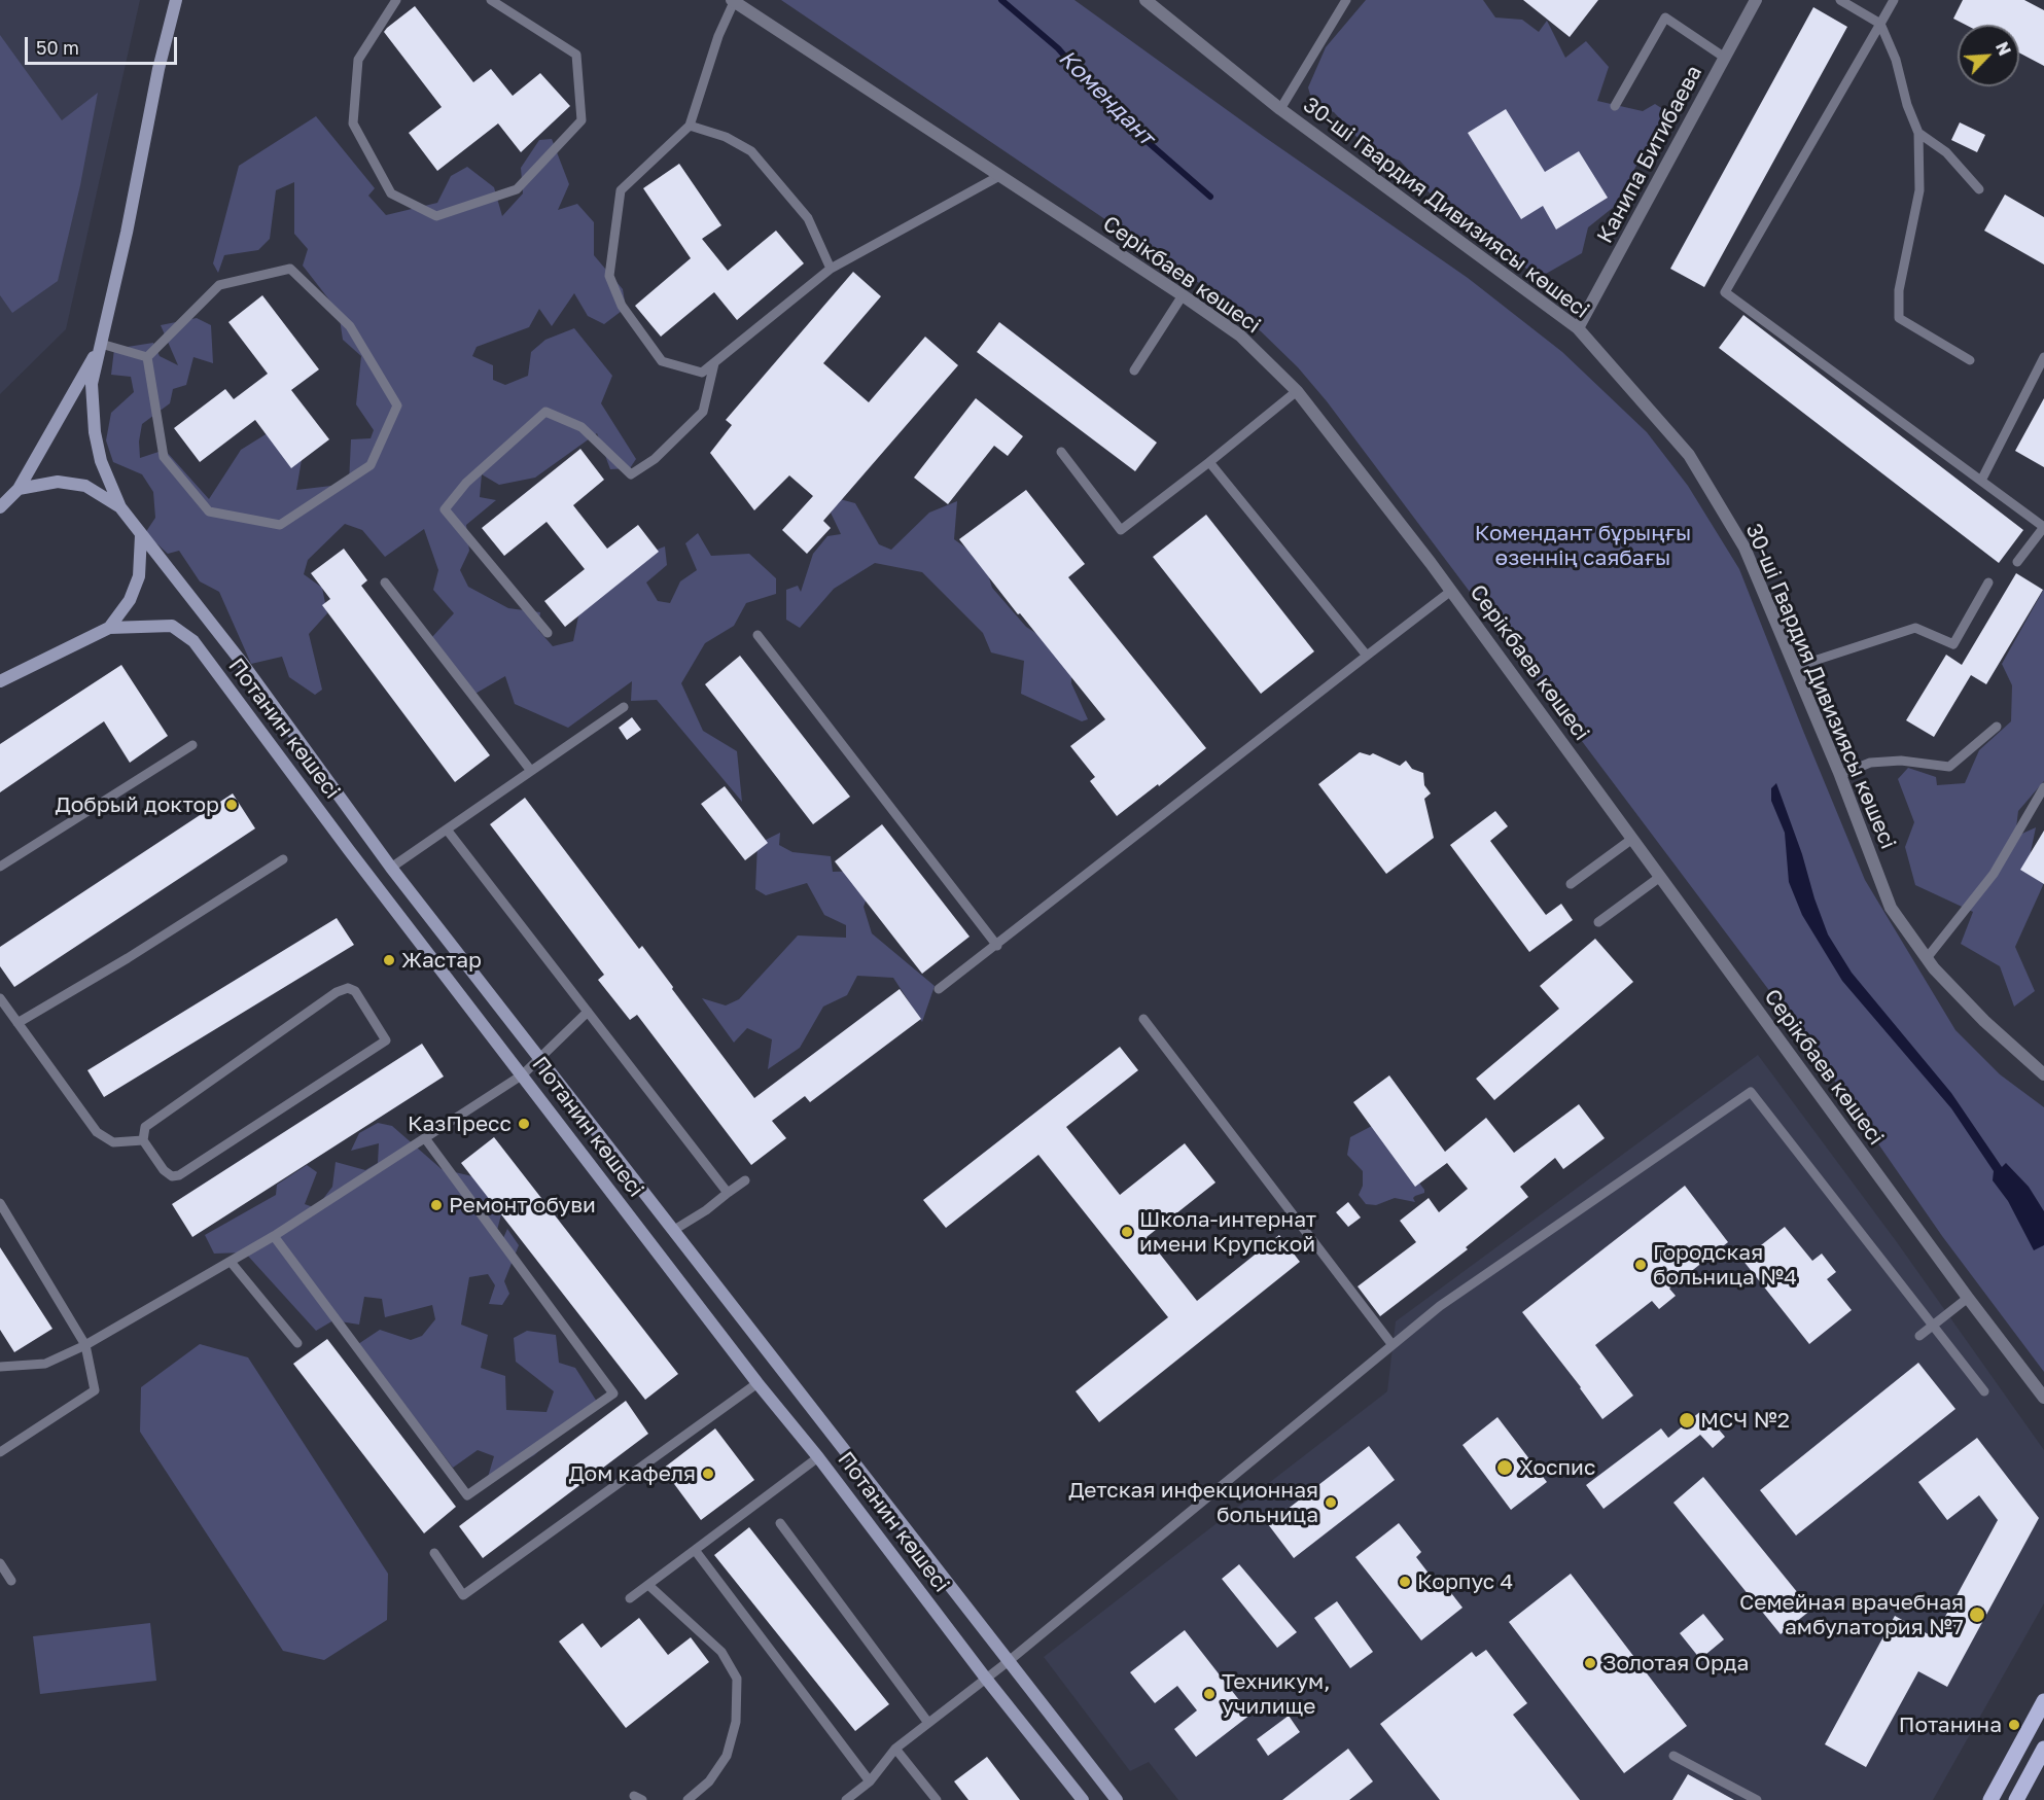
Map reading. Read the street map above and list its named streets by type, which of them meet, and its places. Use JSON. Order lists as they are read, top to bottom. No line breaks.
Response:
{"streets":{"main road":["Потанин көшесі"],"street":["Канипа Битибаева","30-ші Гвардия Дивизиясы көшесі","Серікбаев көшесі"]},"crossings":[["Канипа Битибаева","30-ші Гвардия Дивизиясы көшесі"]],"water":["Комендант"],"parks":["Комендант бұрыңғы өзеннің саябағы"],"places":["Добрый доктор","Жастар","КазПресс","Ремонт обуви","Школа-интернат имени Крупской","Городская больница №4","МСЧ №2","Хоспис","Дом кафеля","Детская инфекционная больница","Корпус 4","Семейная врачебная амбулатория №7","Золотая Орда","Техникум, училище","Потанина"],"scale_bar":"50 m","north":"top right"}
